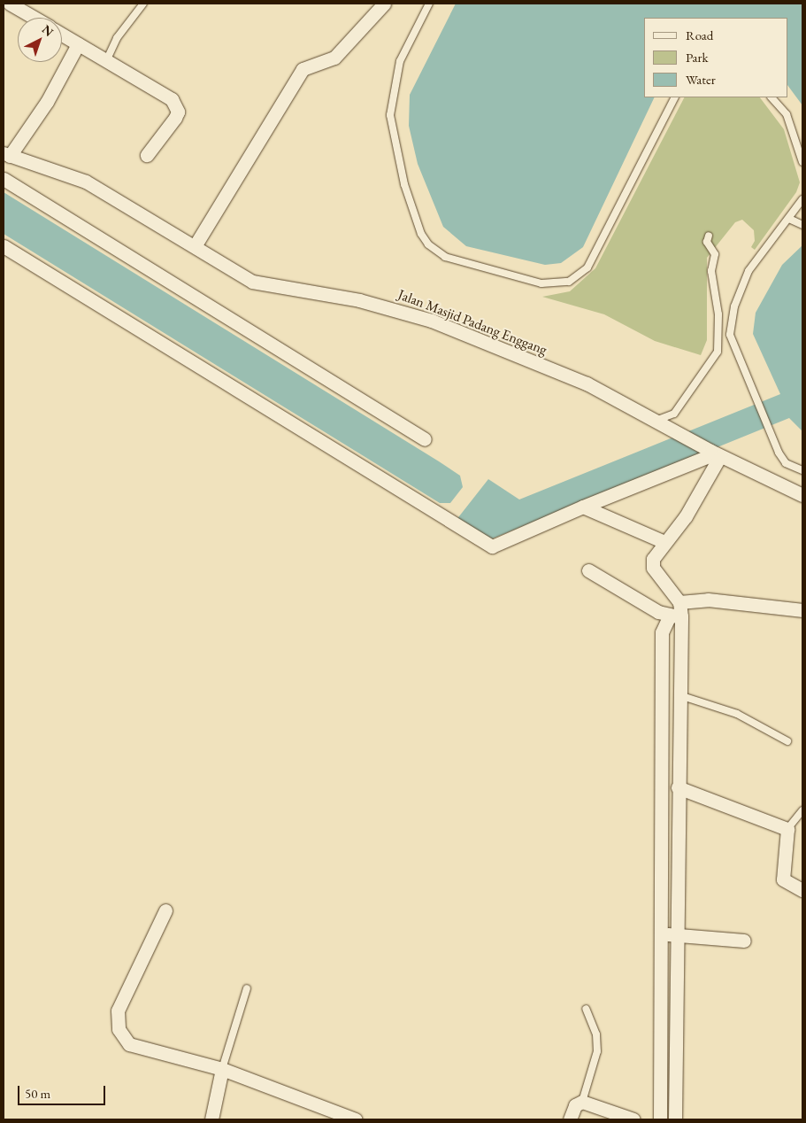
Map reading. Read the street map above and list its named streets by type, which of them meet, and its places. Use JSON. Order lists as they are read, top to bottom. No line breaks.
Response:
{"streets":{"street":["Jalan Masjid Padang Enggang"]},"legend":["Road","Park","Water"],"scale_bar":"50 m","north":"top right"}
